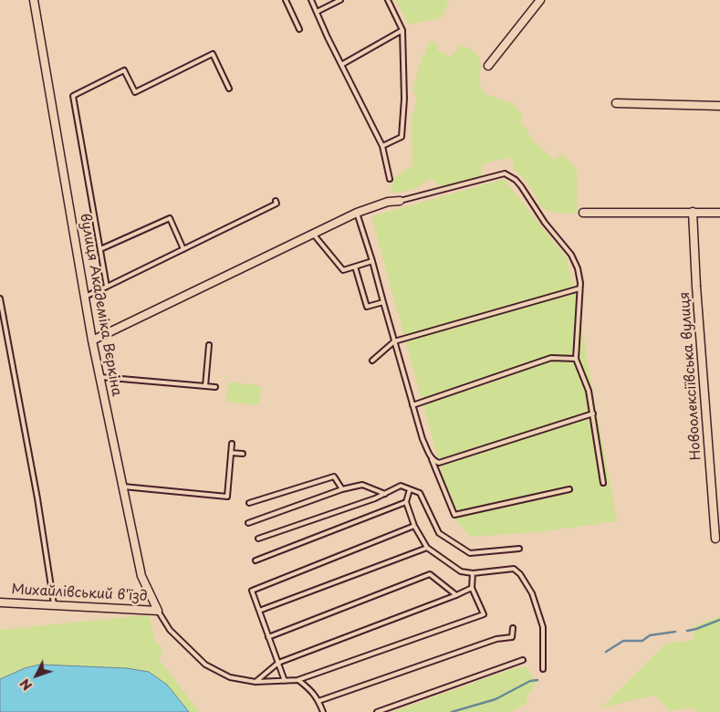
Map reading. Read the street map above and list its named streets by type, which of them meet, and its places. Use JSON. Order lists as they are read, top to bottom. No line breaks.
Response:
{"streets":{"street":["вулиця Академіка Вєркіна","Новоолексіївська вулиця","Михайлівський в'їзд"]},"crossings":[["вулиця Академіка Вєркіна","Михайлівський в'їзд"]],"north":"bottom left"}
